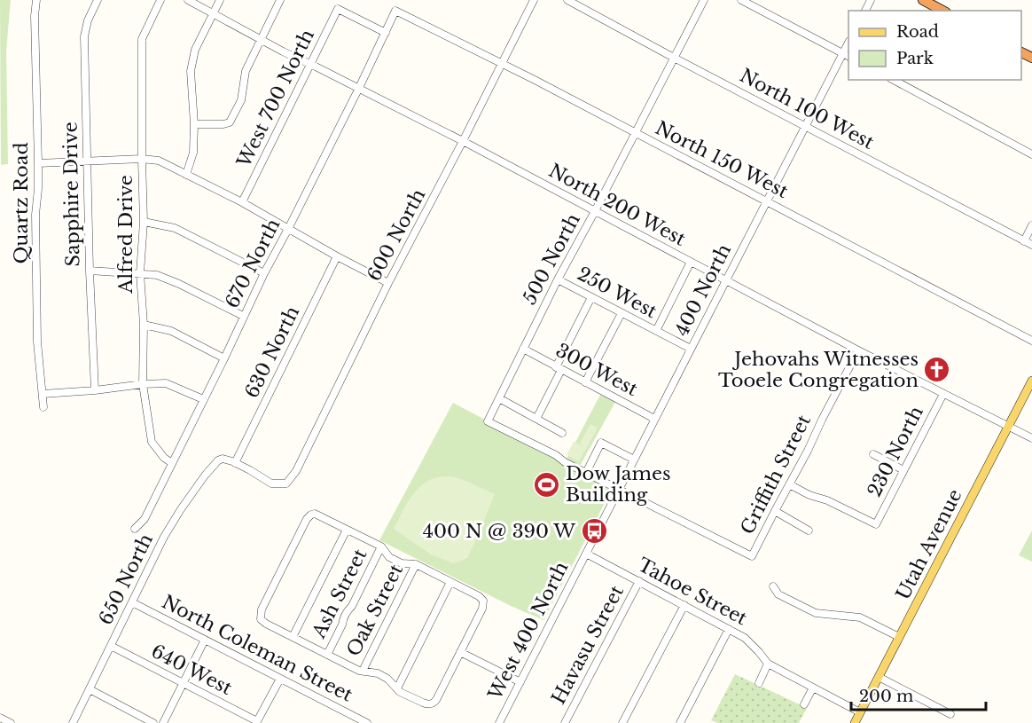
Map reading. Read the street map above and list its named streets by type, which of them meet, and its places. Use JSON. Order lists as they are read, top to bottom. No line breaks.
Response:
{"streets":{"main road":["Utah Avenue"],"street":["West 700 North","North 100 West","North 150 West","Sapphire Drive","Quartz Road","North 200 West","Alfred Drive","600 North","500 North","670 North","400 North","250 West","630 North","300 West","230 North","Griffith Street","650 North","Tahoe Street","Ash Street","Oak Street","West 400 North","Havasu Street","North Coleman Street","640 West"]},"crossings":[["West 700 North","North 200 West"],["West 700 North","670 North"],["North 100 West","500 North"],["North 100 West","400 North"],["North 150 West","600 North"],["North 150 West","500 North"],["North 150 West","670 North"],["North 150 West","400 North"],["North 200 West","600 North"],["North 200 West","500 North"],["North 200 West","670 North"],["North 200 West","400 North"],["North 200 West","230 North"],["North 200 West","Griffith Street"],["North 200 West","Utah Avenue"],["Alfred Drive","670 North"],["600 North","630 North"],["600 North","650 North"],["500 North","250 West"],["500 North","300 West"],["400 North","250 West"],["400 North","300 West"],["400 North","Griffith Street"],["400 North","Tahoe Street"],["400 North","West 400 North"],["630 North","650 North"],["230 North","Griffith Street"],["Utah Avenue","Tahoe Street"],["650 North","North Coleman Street"],["650 North","640 West"],["Tahoe Street","West 400 North"],["Tahoe Street","Havasu Street"]],"places":{"church":["Jehovahs Witnesses Tooele Congregation"],"sports":["Dow James Building"],"bus stop":["400 N @ 390 W"]},"legend":["Road","Park"],"scale_bar":"200 m"}
